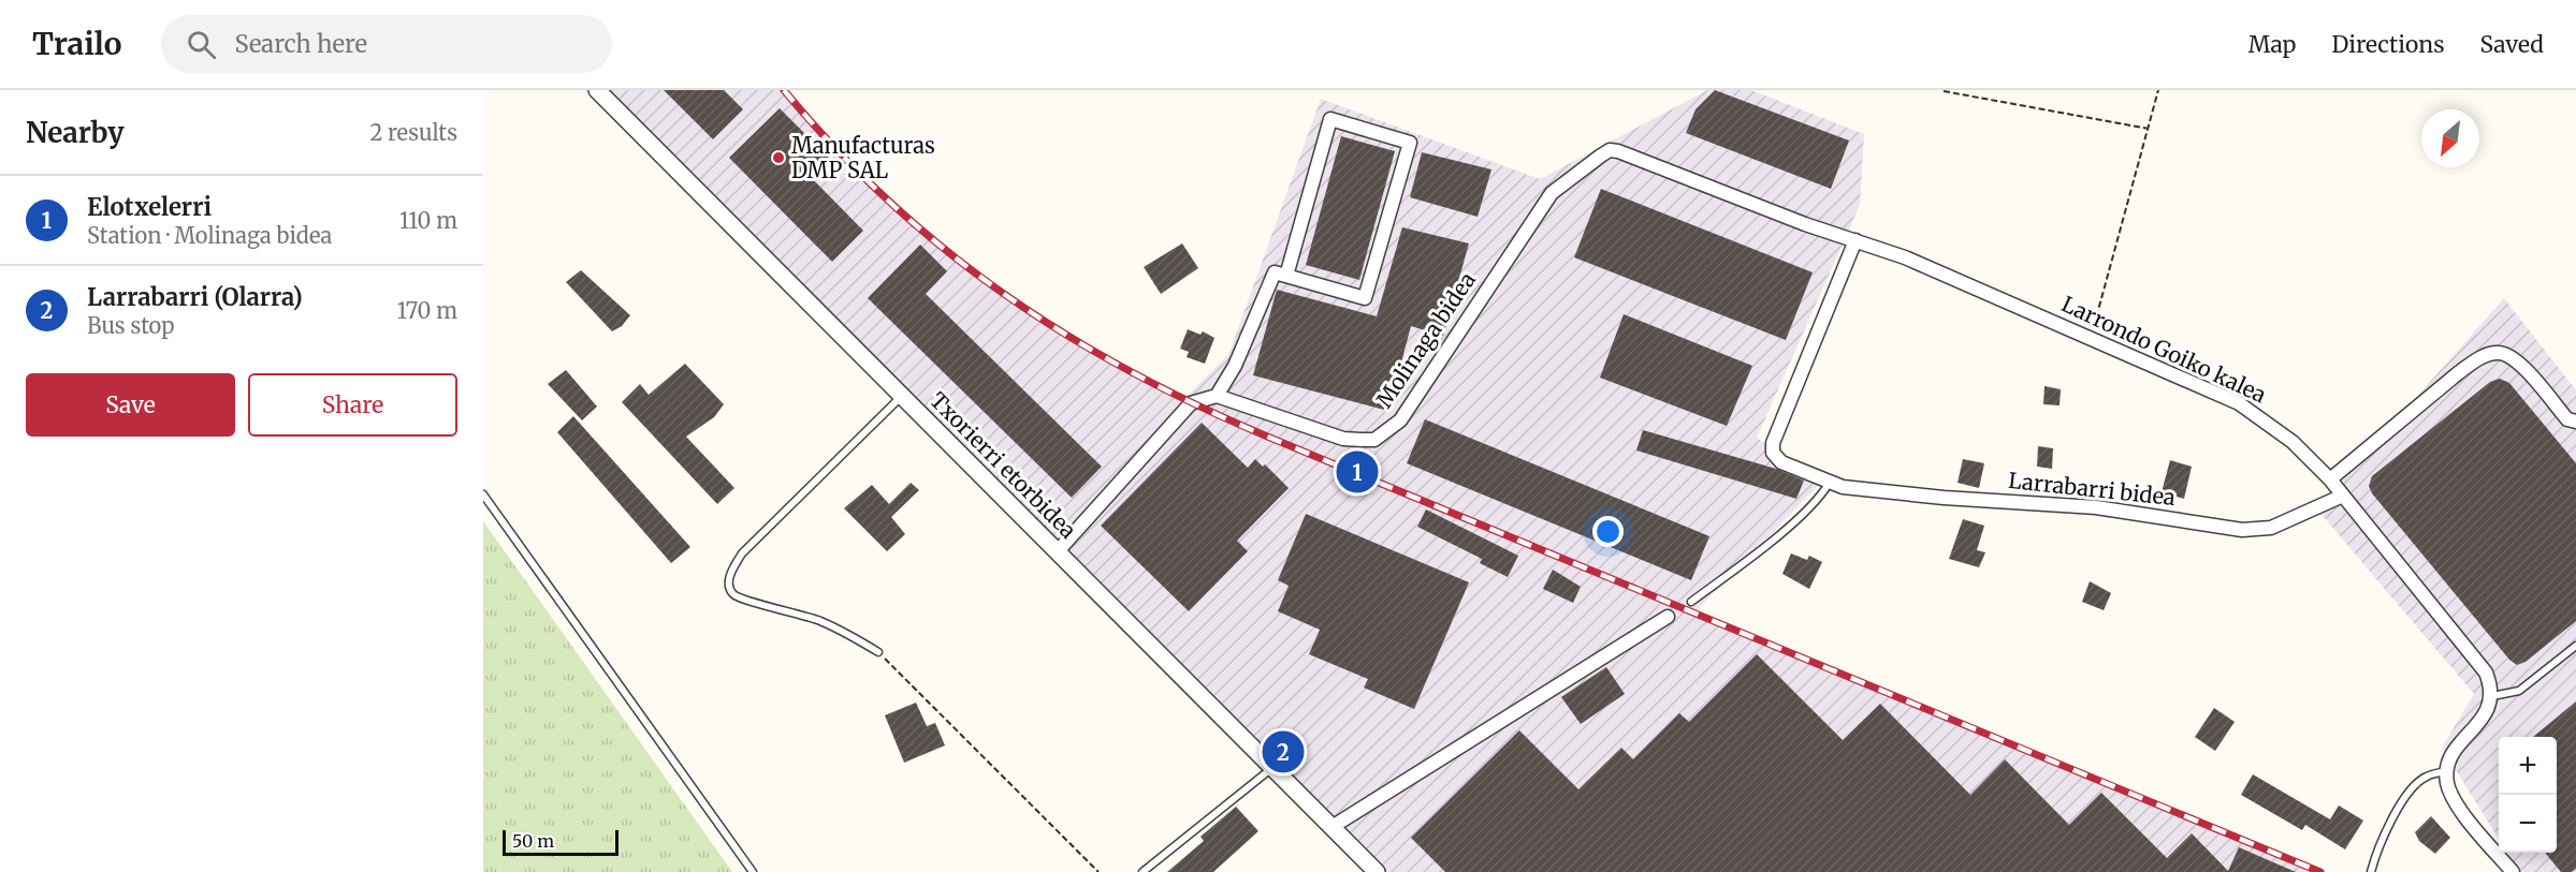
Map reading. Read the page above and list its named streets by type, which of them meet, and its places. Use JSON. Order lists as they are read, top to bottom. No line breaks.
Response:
{"streets":{"street":["Molinaga bidea","Larrondo Goiko kalea","Txorierri etorbidea","Larrabarri bidea"]},"crossings":[["Molinaga bidea","Larrondo Goiko kalea"],["Larrondo Goiko kalea","Larrabarri bidea"]],"places":["Manufacturas DMP SAL"],"scale_bar":"50 m","north":"bottom left","page":{"header":"Trailo","search":"Search here","nav":["Map","Directions","Saved"],"heading":["Nearby","2 results"],"list":[{"mark":"1","name":"Elotxelerri","note":"Station · Molinaga bidea","value":"110 m"},{"mark":"2","name":"Larrabarri (Olarra)","note":"Bus stop","value":"170 m"}],"buttons":["Save","Share"],"pins":["1","2"],"map_buttons":["+","−"],"scale":"50 m"}}
